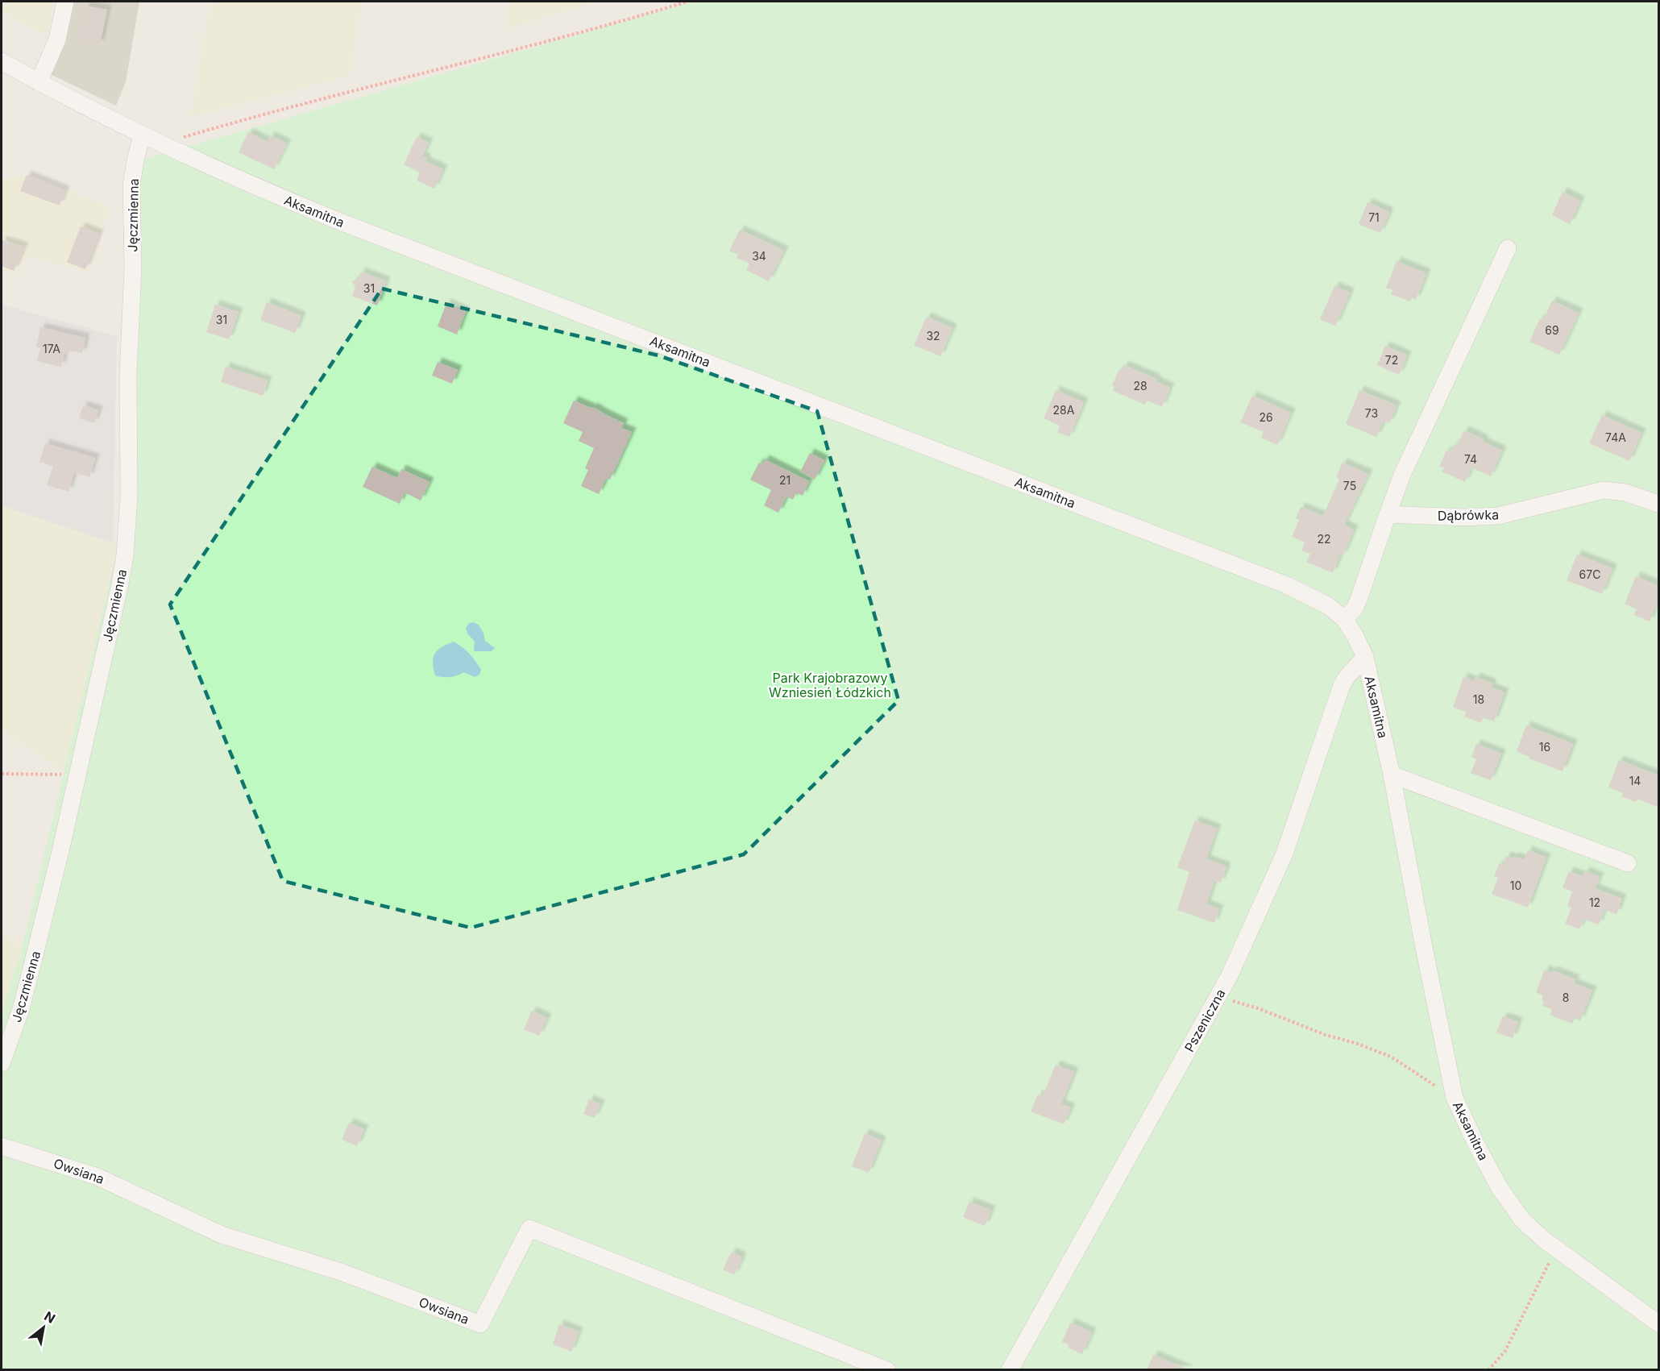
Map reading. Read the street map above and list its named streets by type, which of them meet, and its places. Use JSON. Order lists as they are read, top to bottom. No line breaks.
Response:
{"streets":{"street":["Aksamitna","Jęczmienna","Dąbrówka","Pszeniczna","Owsiana"]},"crossings":[["Aksamitna","Jęczmienna"],["Aksamitna","Pszeniczna"]],"parks":["Park Krajobrazowy Wzniesień Łódzkich"],"house_numbers":["71","34","31","31","69","32","17A","72","28","28A","73","26","74A","74","21","75","22","67C","18","16","14","10","12","8"],"north":"top right"}
